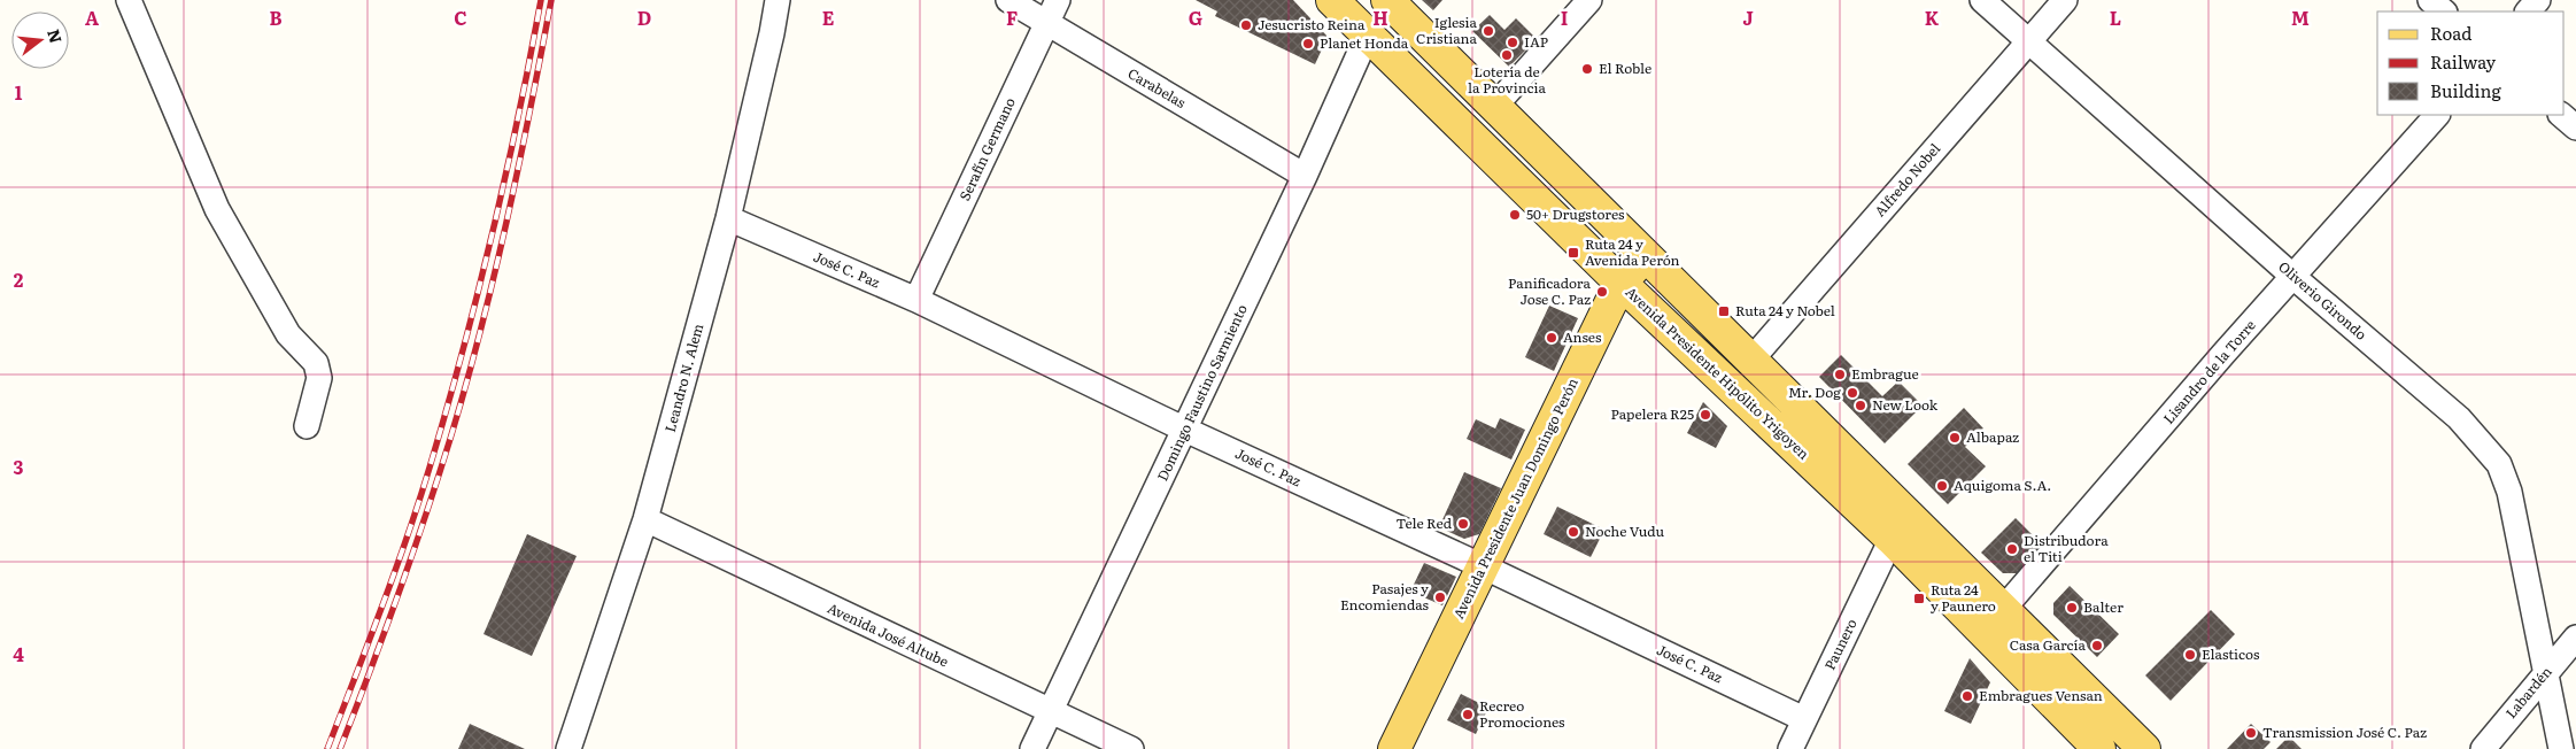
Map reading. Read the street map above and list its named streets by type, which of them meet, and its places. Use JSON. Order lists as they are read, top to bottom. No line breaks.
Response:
{"streets":{"main road":["Avenida Presidente Hipólito Yrigoyen","Avenida Presidente Juan Domingo Perón"],"street":["Carabelas","Serafín Germano","Alfredo Nobel","José C. Paz","Oliverio Girondo","Lisandro de la Torre","Leandro N. Alem","Domingo Faustino Sarmiento","Avenida José Altube","Paunero","Labardén"]},"crossings":[["Carabelas","Serafín Germano"],["Carabelas","Domingo Faustino Sarmiento"],["Serafín Germano","José C. Paz"],["Alfredo Nobel","Oliverio Girondo"],["Alfredo Nobel","Avenida Presidente Hipólito Yrigoyen"],["José C. Paz","Leandro N. Alem"],["José C. Paz","Domingo Faustino Sarmiento"],["José C. Paz","Avenida Presidente Juan Domingo Perón"],["José C. Paz","Paunero"],["Oliverio Girondo","Lisandro de la Torre"],["Oliverio Girondo","Labardén"],["Lisandro de la Torre","Avenida Presidente Hipólito Yrigoyen"],["Avenida Presidente Hipólito Yrigoyen","Domingo Faustino Sarmiento"],["Avenida Presidente Hipólito Yrigoyen","Avenida Presidente Juan Domingo Perón"],["Avenida Presidente Hipólito Yrigoyen","Paunero"],["Leandro N. Alem","Avenida José Altube"],["Domingo Faustino Sarmiento","Avenida José Altube"]],"places":{"other":["Jesucristo Reina","Iglesia Cristiana","IAP","Planet Honda","Lotería de la Provincia","El Roble","50+ Drugstores","Panificadora Jose C. Paz","Anses","Embrague","Mr. Dog","New Look","Papelera R25","Albapaz","Aquigoma S.A.","Tele Red","Noche Vudu","Distribudora el Titi","Pasajes y Encomiendas","Balter","Casa García","Elasticos","Embragues Vensan","Recreo Promociones","Transmission José C. Paz"],"transit":["Ruta 24 y Avenida Perón","Ruta 24 y Nobel","Ruta 24 y Paunero"]},"legend":["Road","Railway","Building"],"north":"right","grid":{"columns":["A","B","C","D","E","F","G","H","I","J","K","L","M"],"rows":["1","2","3","4"]}}
